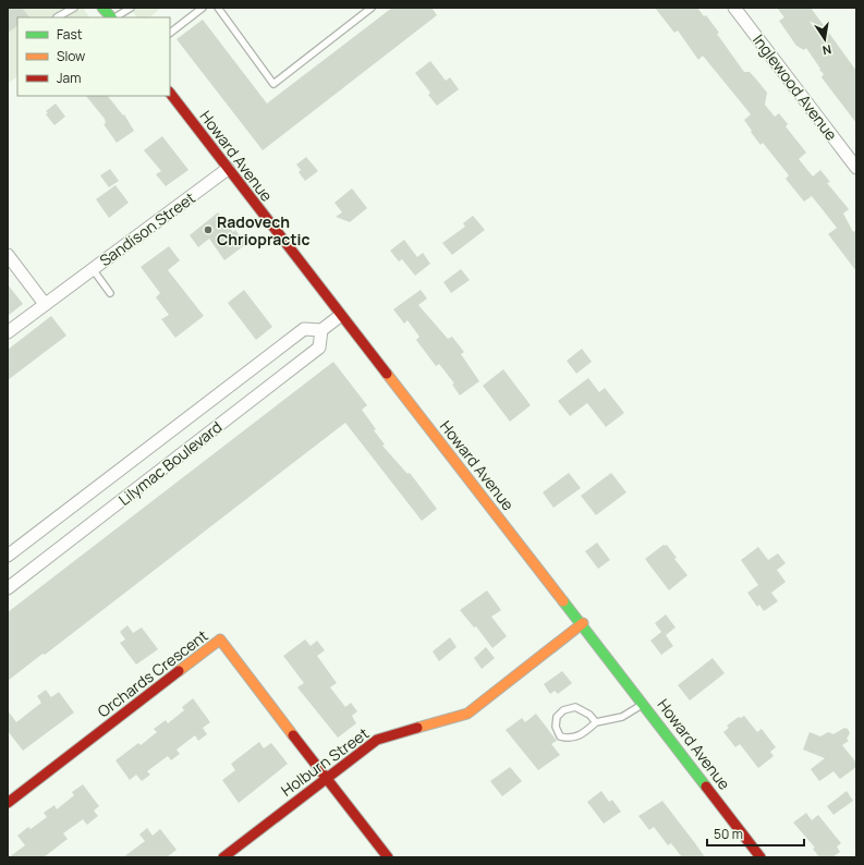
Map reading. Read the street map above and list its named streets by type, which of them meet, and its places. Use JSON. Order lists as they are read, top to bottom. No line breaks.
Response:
{"streets":{"street":["Inglewood Avenue","Howard Avenue","Sandison Street","Lilymac Boulevard","Orchards Crescent","Holburn Street"]},"crossings":[["Howard Avenue","Sandison Street"],["Howard Avenue","Holburn Street"],["Orchards Crescent","Holburn Street"]],"places":["Radovech Chriopractic"],"legend":["Fast","Slow","Jam"],"scale_bar":"50 m","north":"bottom"}
